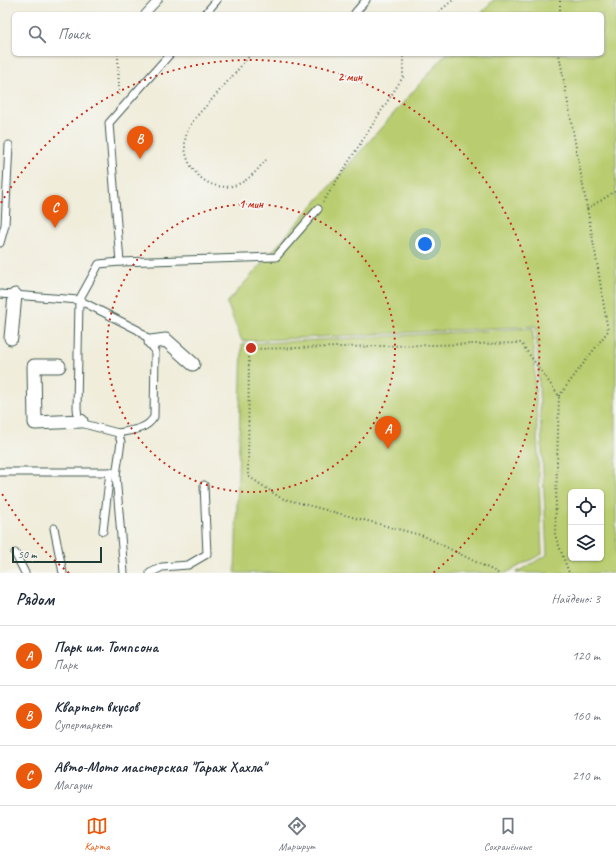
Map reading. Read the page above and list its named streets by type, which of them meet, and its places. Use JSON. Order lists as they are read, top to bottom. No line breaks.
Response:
{"scale_bar":"50 m","page":{"search":"Поиск","pins":["B","C","A"],"scale":"50 m","heading":["Рядом","Найдено: 3"],"list":[{"mark":"A","name":"Парк им. Томпсона","note":"Парк","value":"120 m"},{"mark":"B","name":"Квартет вкусов","note":"Супермаркет","value":"160 m"},{"mark":"C","name":"Авто-Мото мастерская \"Гараж Хахла\"","note":"Магазин","value":"210 m"}],"nav":["Карта","Маршрут","Сохранённые"]},"rings":["2 мин","1 мин"]}
